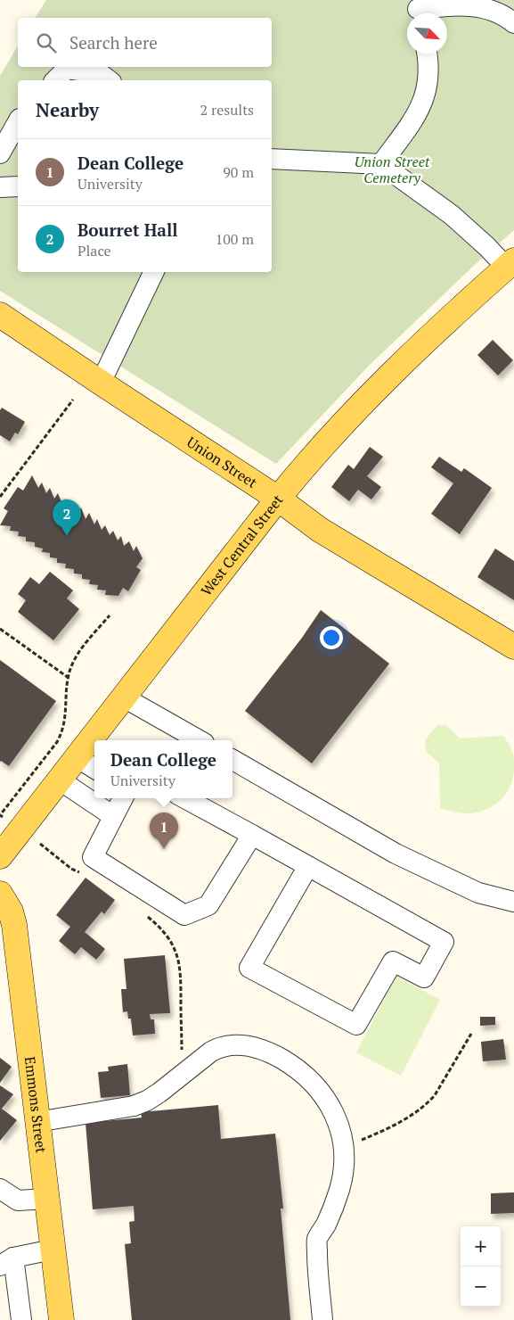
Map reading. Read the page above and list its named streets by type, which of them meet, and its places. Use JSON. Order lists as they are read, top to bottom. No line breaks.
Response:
{"streets":{"main road":["Union Street","West Central Street","Emmons Street"]},"crossings":[["Union Street","West Central Street"]],"parks":["Union Street Cemetery"],"north":"bottom right","page":{"search":"Search here","heading":["Nearby","2 results"],"list":[{"mark":"1","name":"Dean College","note":"University","value":"90 m"},{"mark":"2","name":"Bourret Hall","note":"Place","value":"100 m"}],"pins":["2","1"],"popup":["Dean College","University"],"map_buttons":["+","−"]}}
